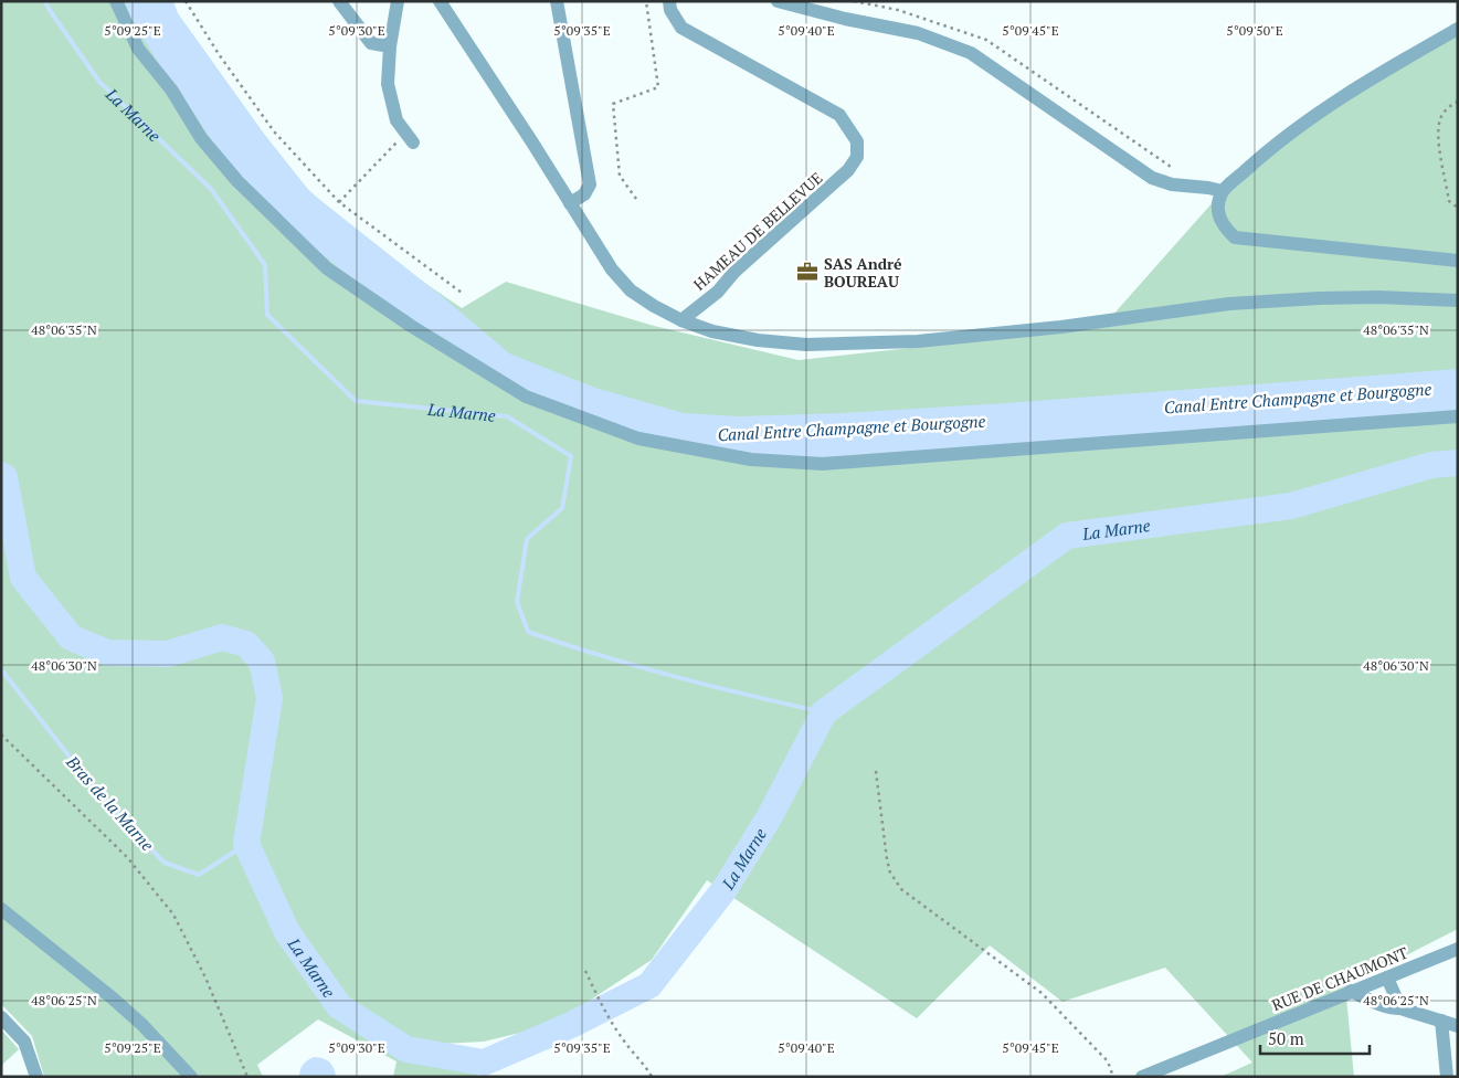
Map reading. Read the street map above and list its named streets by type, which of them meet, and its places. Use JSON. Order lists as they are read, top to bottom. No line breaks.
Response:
{"streets":{"street":["HAMEAU DE BELLEVUE","RUE DE CHAUMONT"]},"water":["La Marne","Canal Entre Champagne et Bourgogne","Bras de la Marne"],"places":{"office":["SAS André BOUREAU"]},"scale_bar":"50 m","coordinates":["5°09'25\"E","5°09'30\"E","5°09'35\"E","5°09'40\"E","5°09'45\"E","5°09'50\"E","48°06'35\"N","48°06'30\"N","48°06'25\"N"]}
